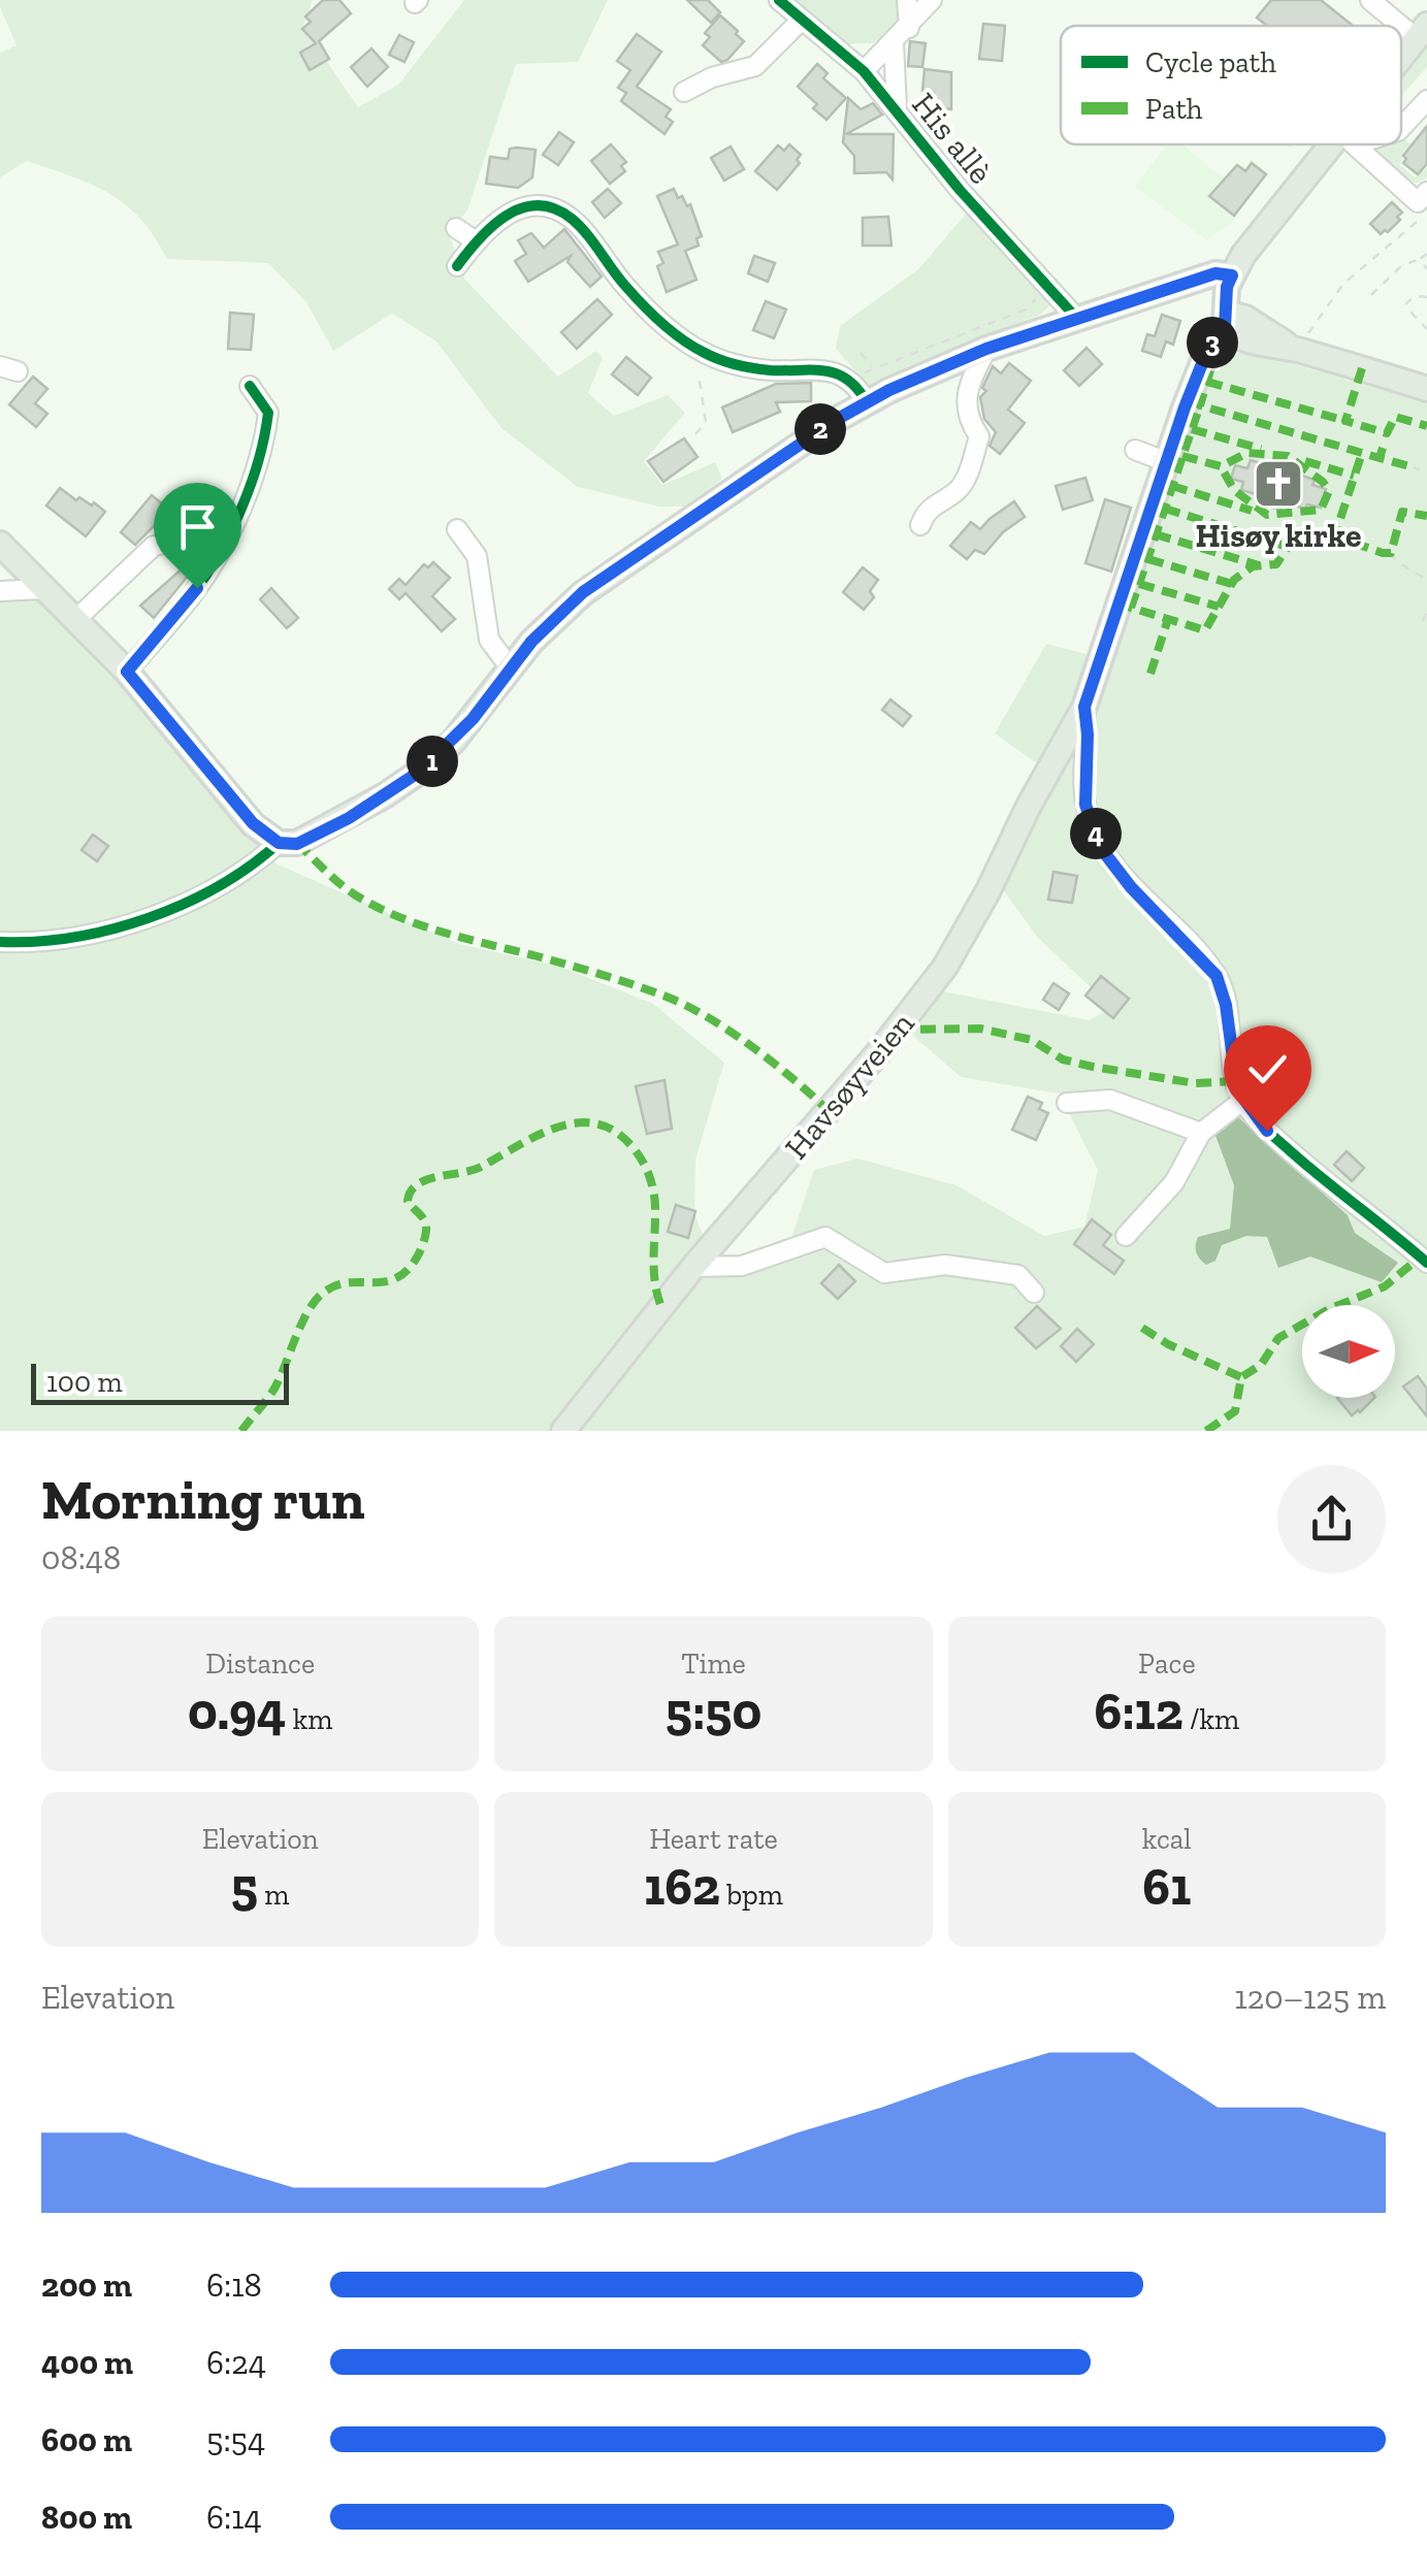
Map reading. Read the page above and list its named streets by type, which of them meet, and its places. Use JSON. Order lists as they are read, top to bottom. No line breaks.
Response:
{"streets":{"main road":["Havsøyveien"],"street":["His allè"]},"places":{"church":["Hisøy kirke"]},"legend":["Cycle path","Path"],"scale_bar":"100 m","north":"right","page":{"pins":["3","2","1","4"],"scale":"100 m","heading":["Morning run","08:48"],"stats":[["Distance","0.94 km"],["Time","5:50"],["Pace","6:12 /km"],["Elevation","5 m"],["Heart rate","162 bpm"],["kcal","61"]],"chart":["Elevation","120–125 m"],"list":[{"name":"200 m","note":"6:18"},{"name":"400 m","note":"6:24"},{"name":"600 m","note":"5:54"},{"name":"800 m","note":"6:14"}]}}
